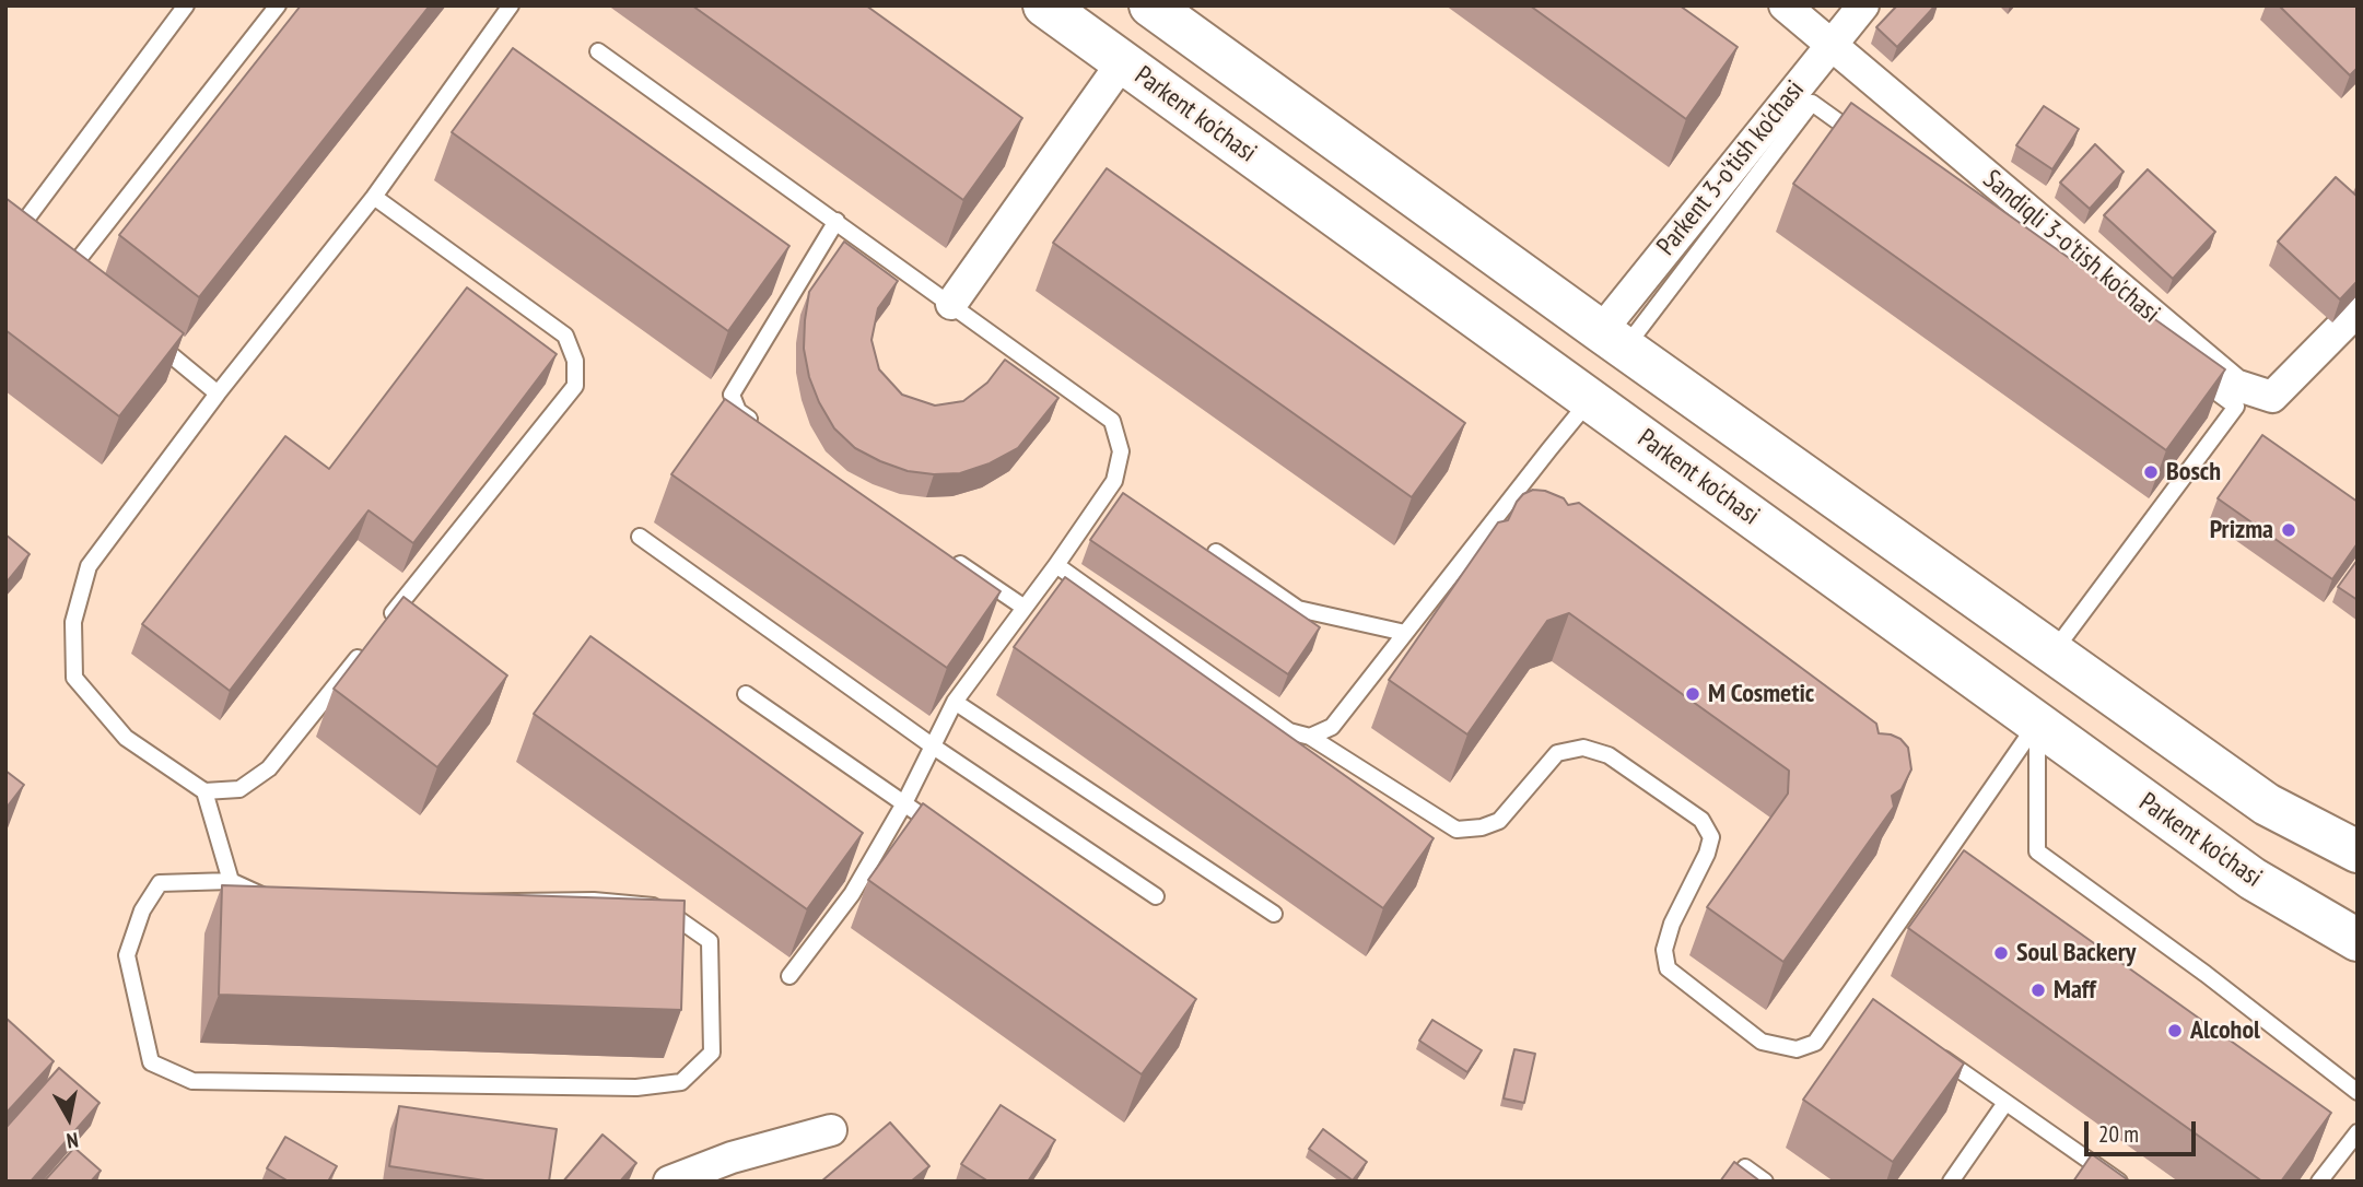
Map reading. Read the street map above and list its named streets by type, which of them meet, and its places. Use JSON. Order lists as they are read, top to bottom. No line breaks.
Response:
{"streets":{"main road":["Parkent ko'chasi"],"street":["Parkent 3-o'tish ko'chasi","Sandiqli 3-o'tish ko'chasi"]},"crossings":[["Parkent 3-o'tish ko'chasi","Sandiqli 3-o'tish ko'chasi"]],"places":["Bosch","Prizma","M Cosmetic","Soul Backery","Maff","Alcohol"],"scale_bar":"20 m","north":"bottom"}
